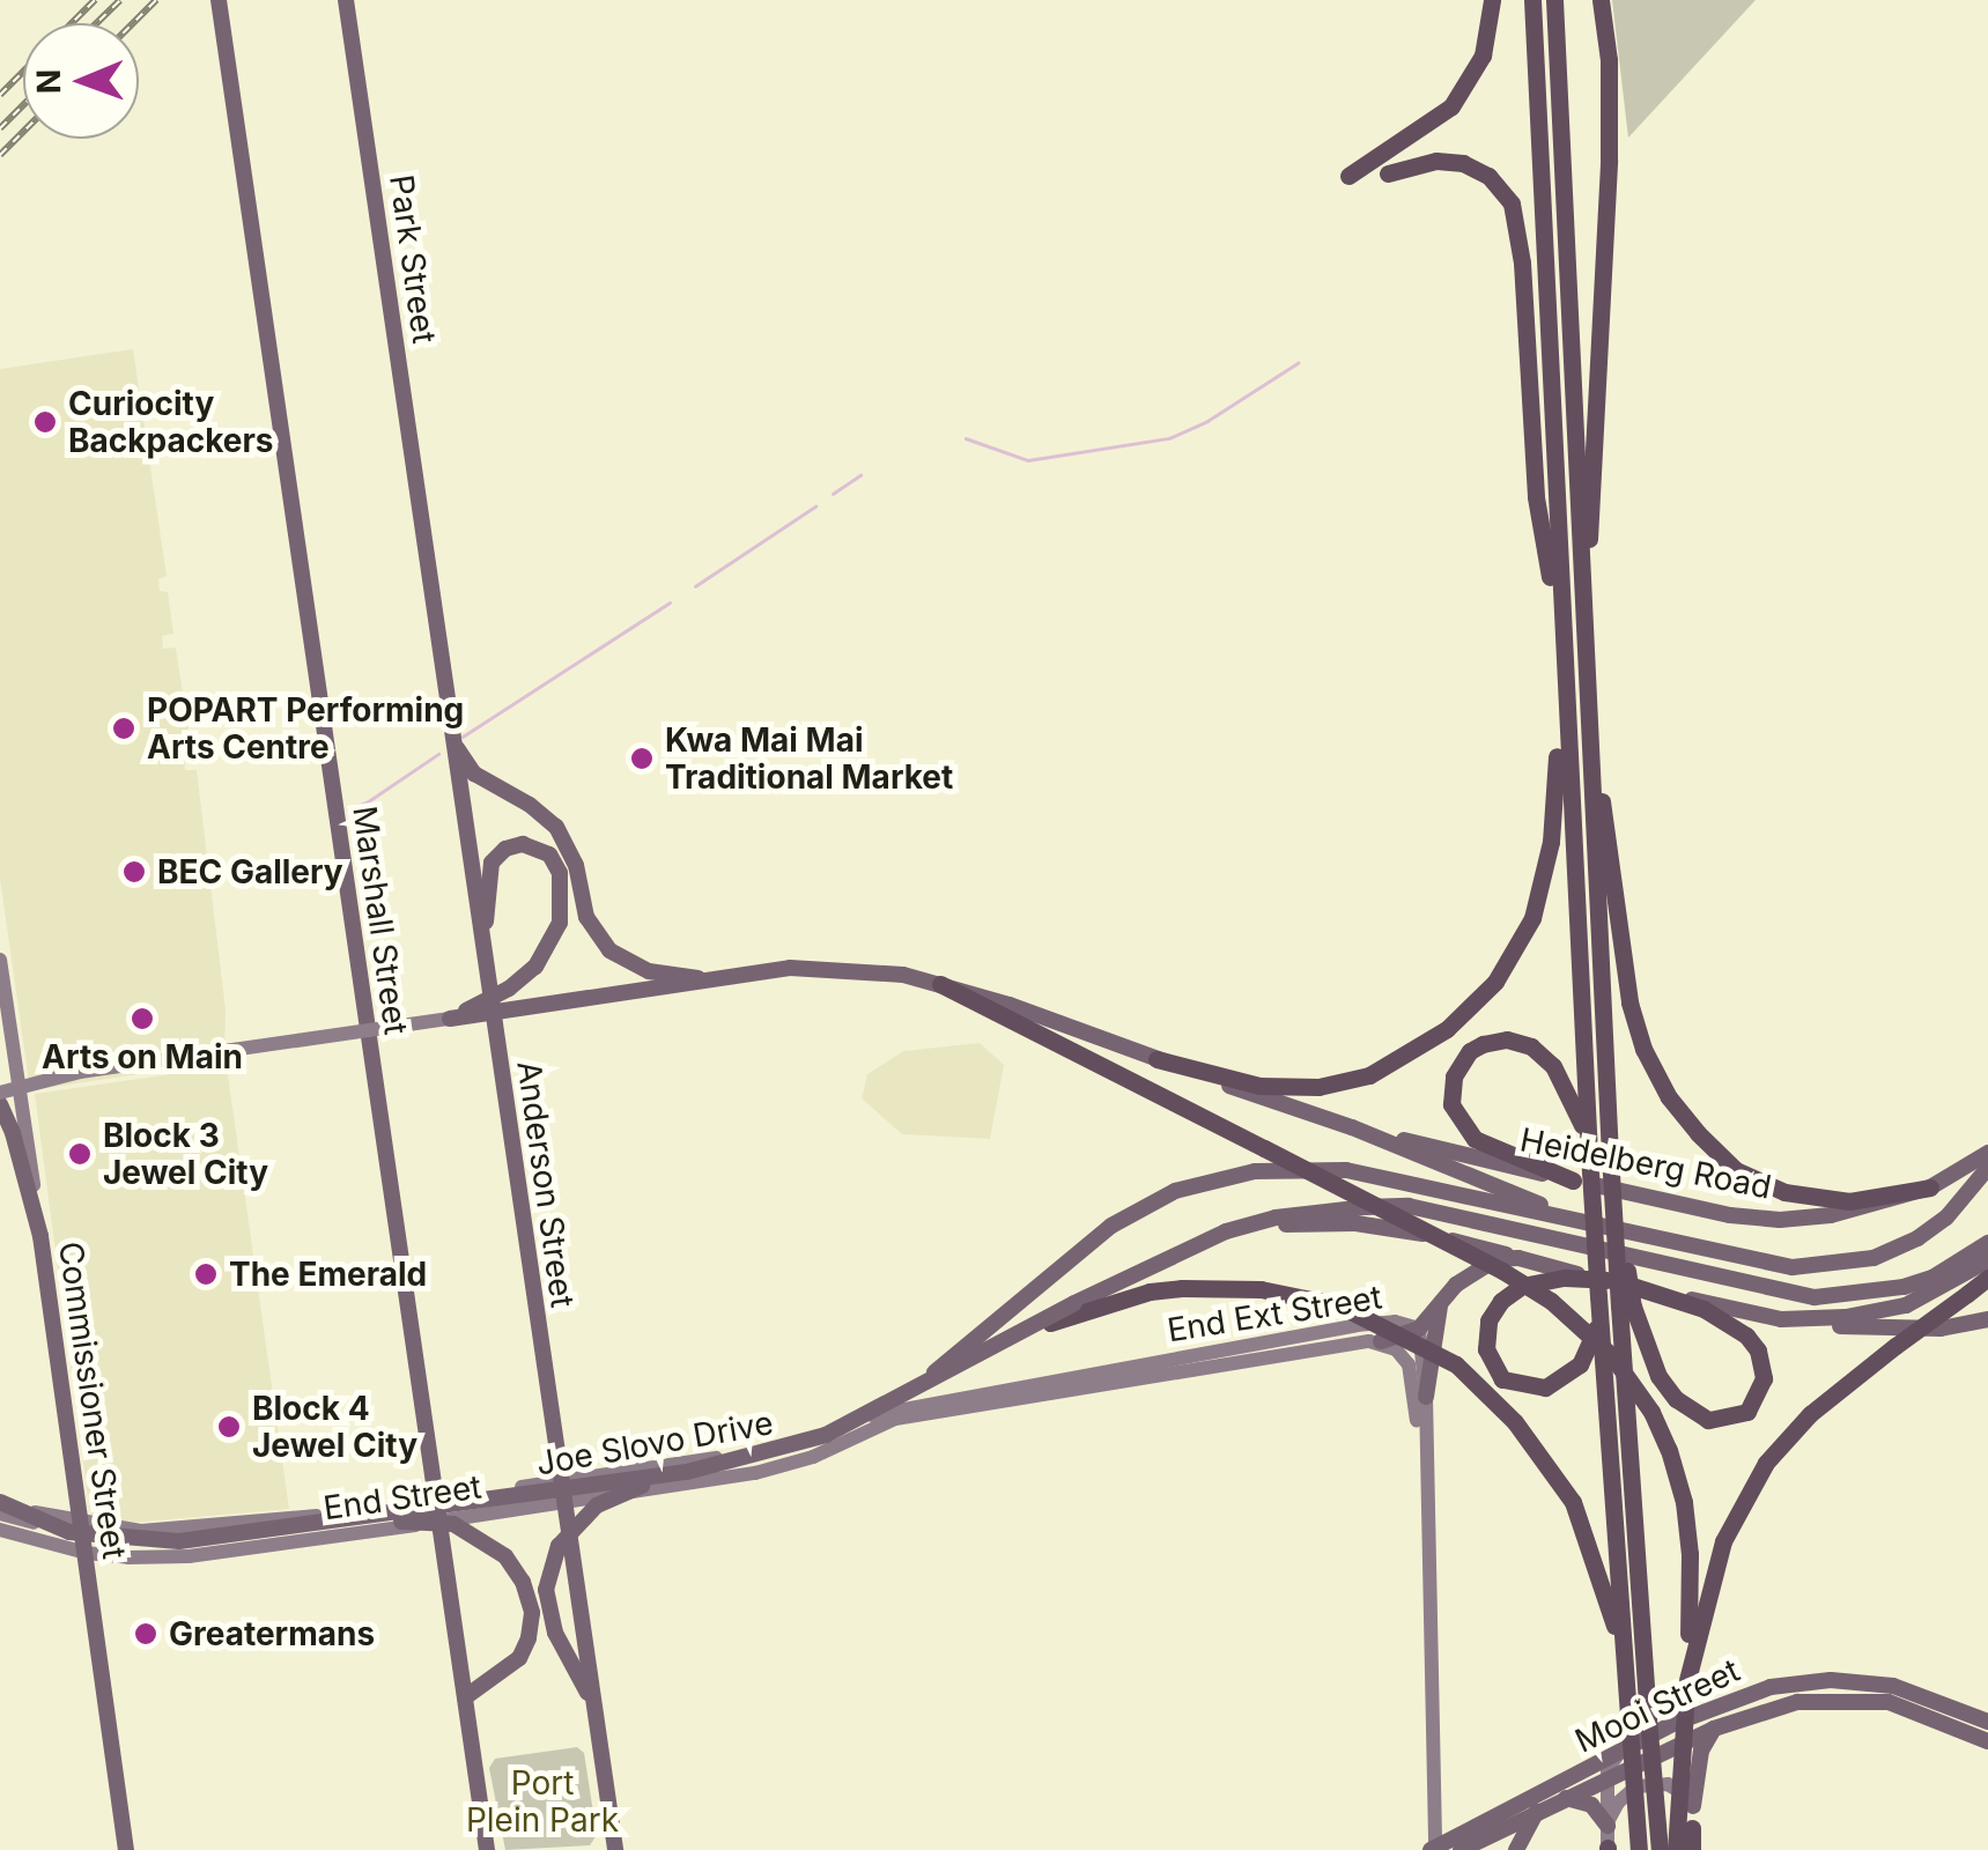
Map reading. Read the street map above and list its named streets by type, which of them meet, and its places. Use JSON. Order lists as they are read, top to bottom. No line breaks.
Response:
{"streets":{"main road":["Park Street","Marshall Street","Heidelberg Road","Anderson Street","Commissioner Street","Joe Slovo Drive","Mooi Street"],"street":["End Ext Street","End Street"]},"crossings":[["Park Street","Anderson Street"],["Marshall Street","End Street"],["Anderson Street","End Street"],["End Ext Street","End Street"],["Commissioner Street","Joe Slovo Drive"],["Commissioner Street","End Street"],["Joe Slovo Drive","End Street"]],"parks":["Port Plein Park"],"places":["Curiocity Backpackers","POPART Performing Arts Centre","Kwa Mai Mai Traditional Market","BEC Gallery","Arts on Main","Block 3 Jewel City","The Emerald","Block 4 Jewel City","Greatermans"],"north":"left"}
